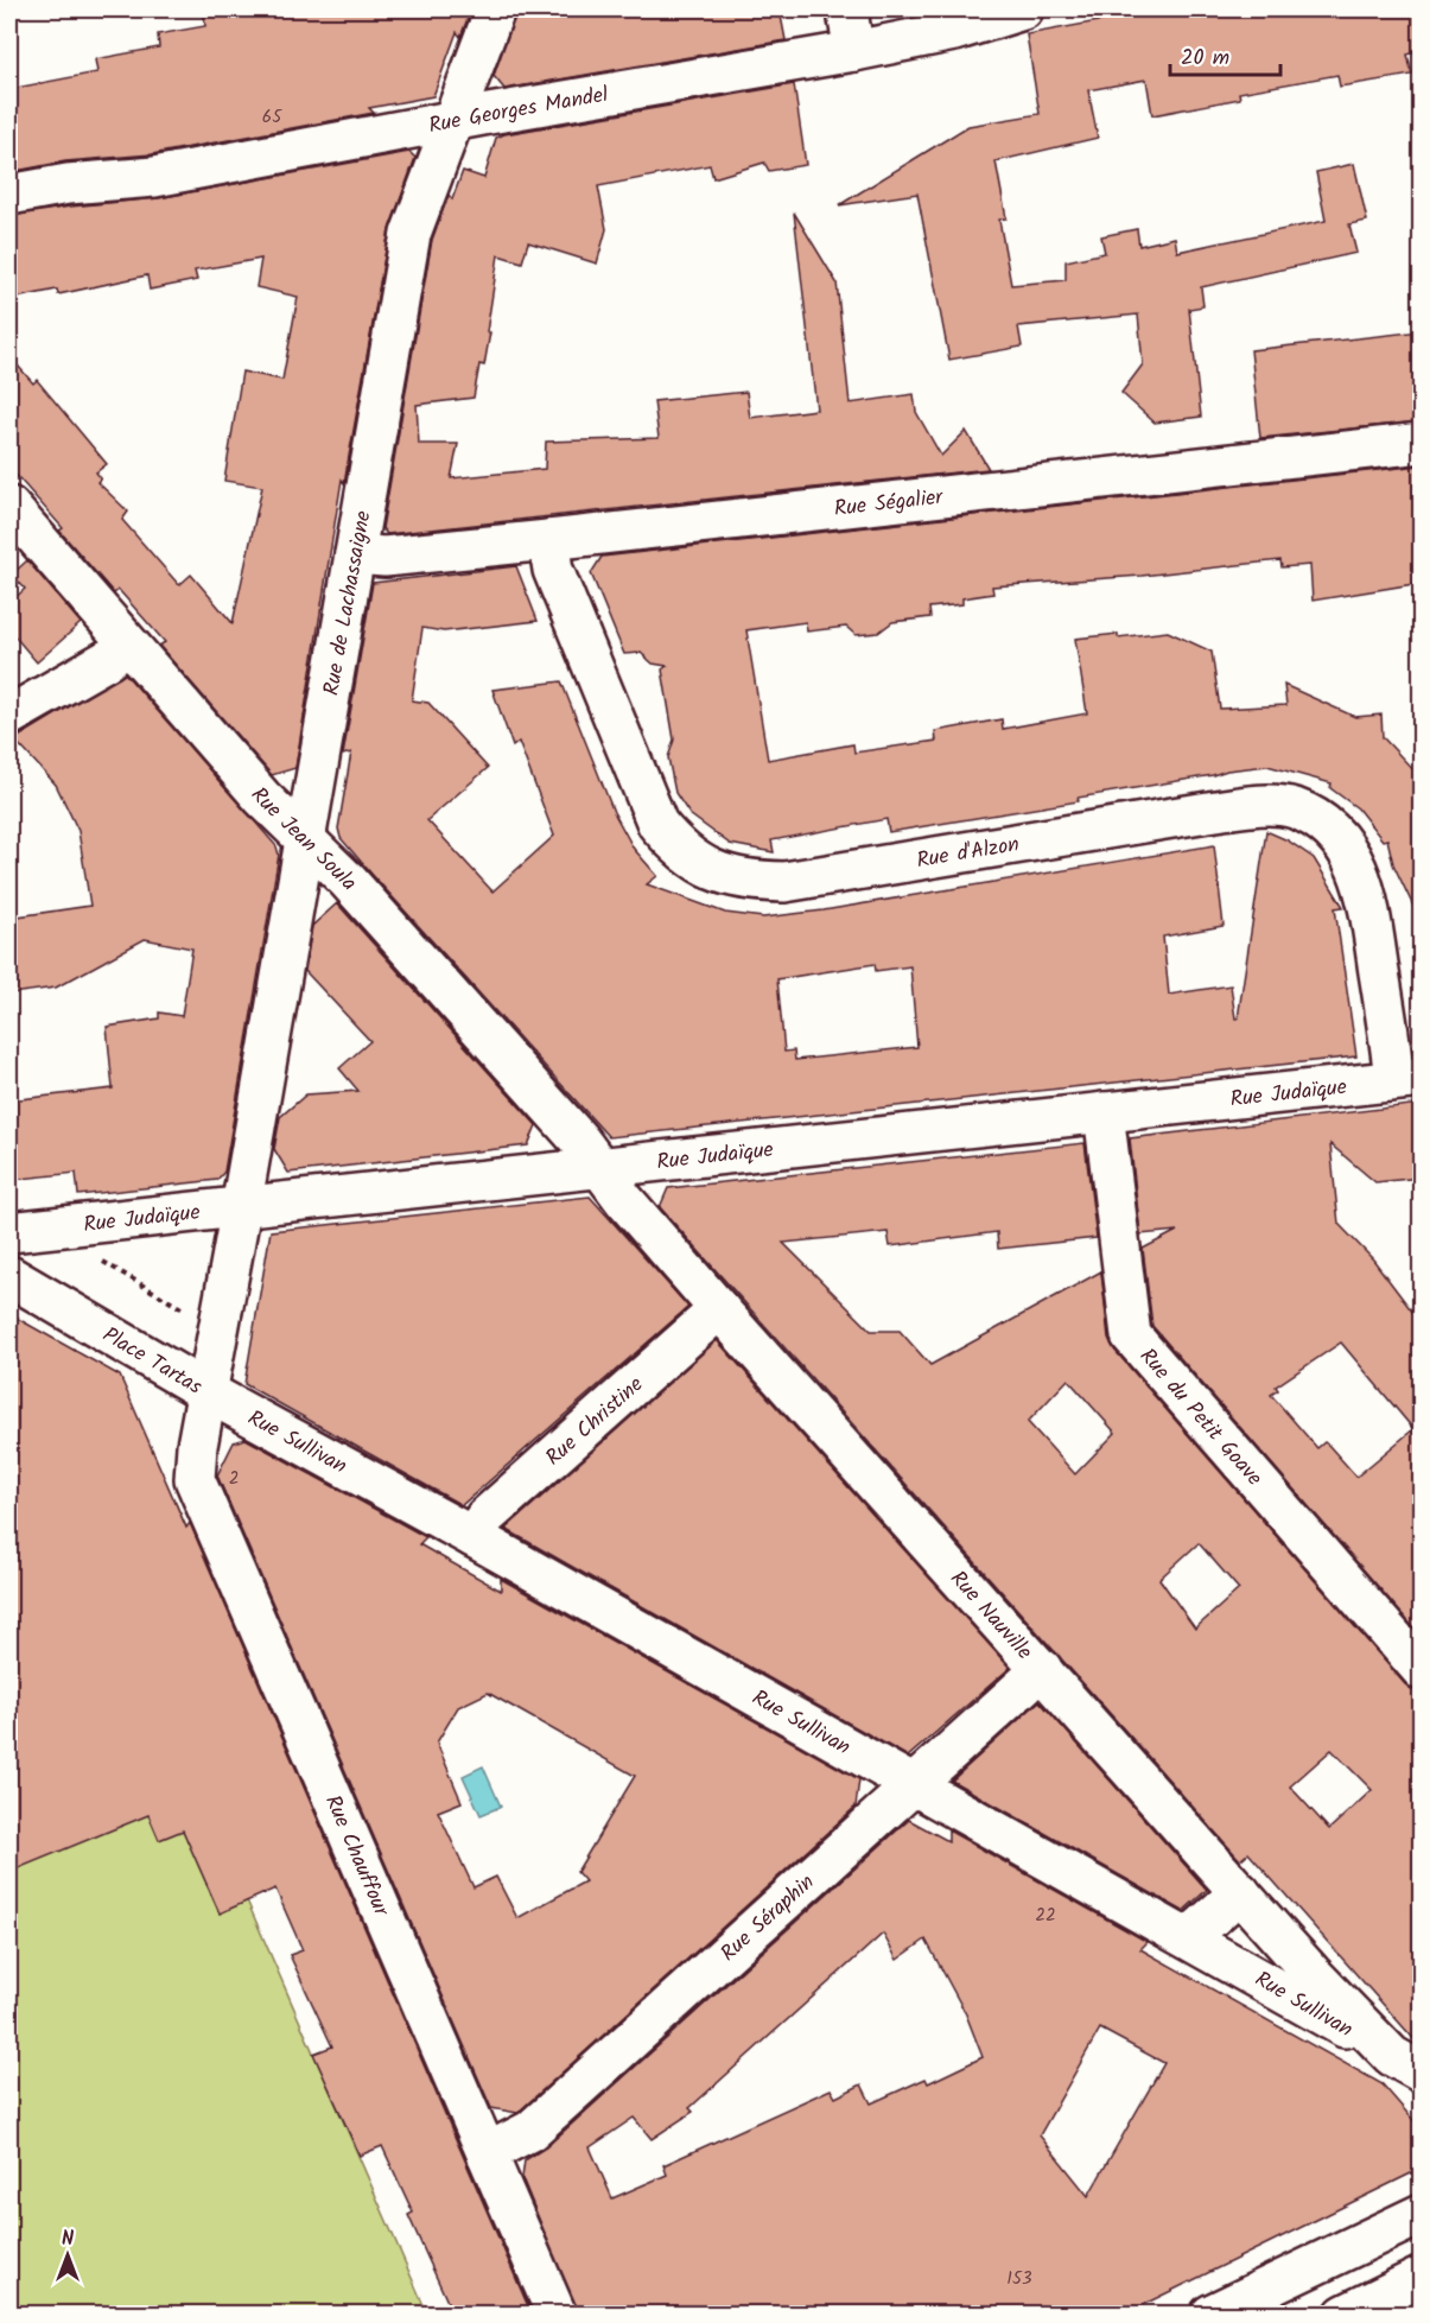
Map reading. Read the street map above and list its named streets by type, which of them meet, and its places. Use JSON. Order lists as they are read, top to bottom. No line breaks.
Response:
{"streets":{"street":["Rue Georges Mandel","Rue Ségalier","Rue de Lachassaigne","Rue Jean Soula","Rue d'Alzon","Rue Judaïque","Place Tartas","Rue du Petit Goave","Rue Christine","Rue Sullivan","Rue Nauville","Rue Chauffour","Rue Séraphin"]},"crossings":[["Rue Georges Mandel","Rue de Lachassaigne"],["Rue Ségalier","Rue de Lachassaigne"],["Rue Ségalier","Rue d'Alzon"],["Rue de Lachassaigne","Rue Jean Soula"],["Rue de Lachassaigne","Rue Judaïque"],["Rue de Lachassaigne","Place Tartas"],["Rue Jean Soula","Rue Judaïque"],["Rue Jean Soula","Rue Nauville"],["Rue d'Alzon","Rue Judaïque"],["Rue Judaïque","Place Tartas"],["Rue Judaïque","Rue du Petit Goave"],["Rue Judaïque","Rue Nauville"],["Place Tartas","Rue Sullivan"],["Place Tartas","Rue Chauffour"],["Rue Christine","Rue Sullivan"],["Rue Christine","Rue Nauville"],["Rue Sullivan","Rue Nauville"],["Rue Sullivan","Rue Chauffour"],["Rue Sullivan","Rue Séraphin"],["Rue Nauville","Rue Séraphin"],["Rue Chauffour","Rue Séraphin"]],"house_numbers":["65","2","22","153"],"scale_bar":"20 m","north":"top"}
